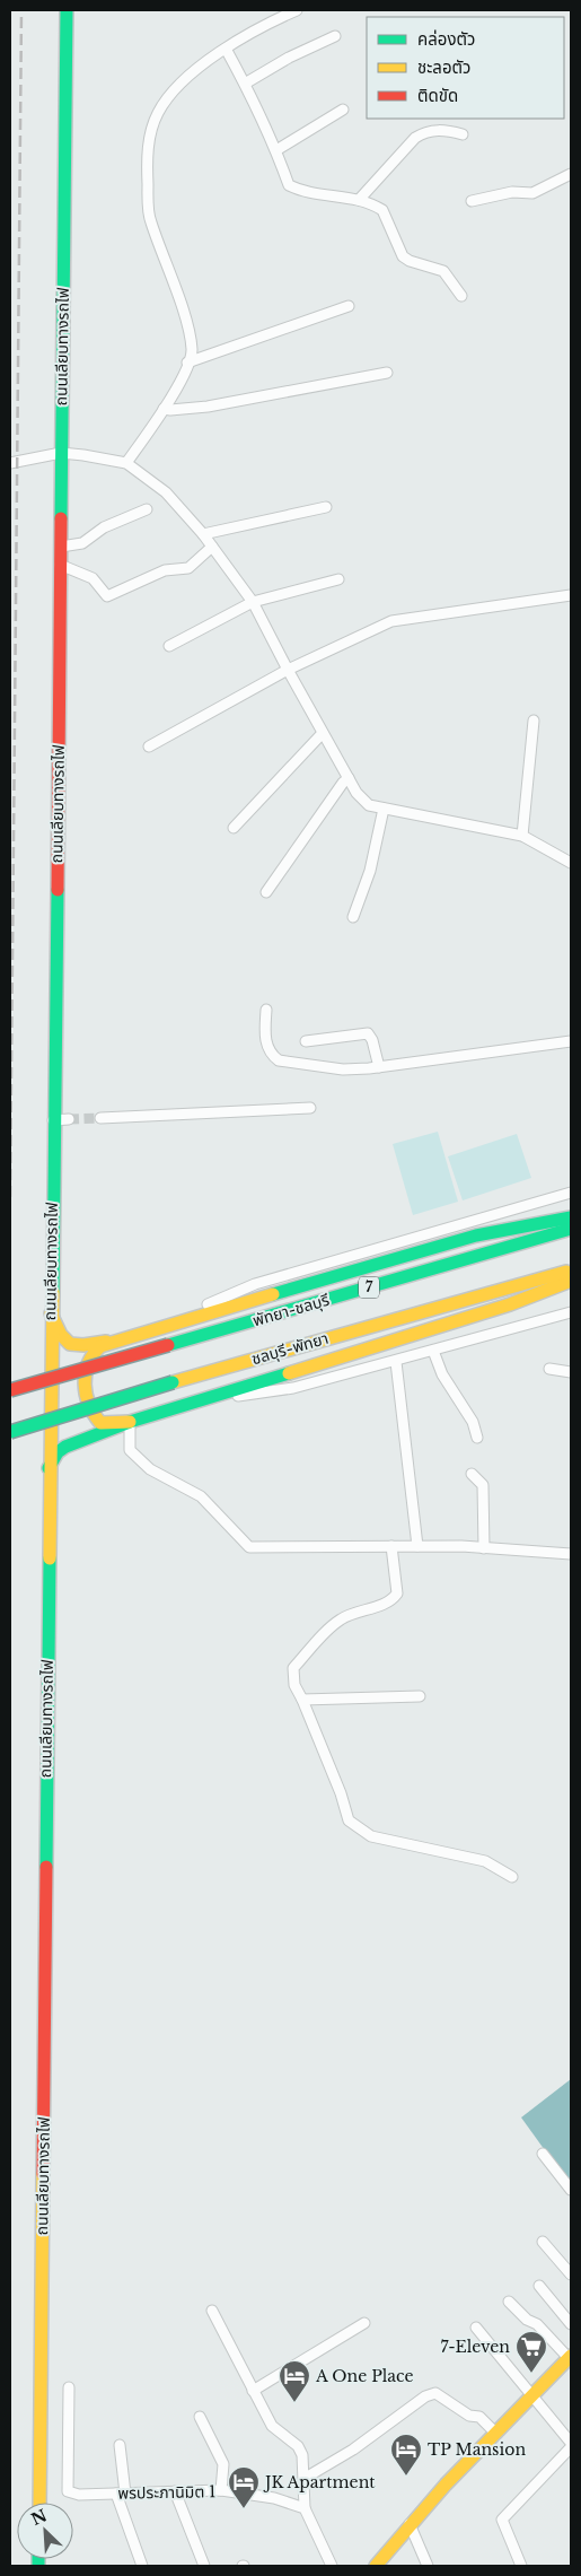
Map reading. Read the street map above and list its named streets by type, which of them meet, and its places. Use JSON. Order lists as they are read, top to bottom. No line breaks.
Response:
{"streets":{"main road":["ถนนเลียบทางรถไฟ","7","พัทยา-ชลบุรี","ชลบุรี-พัทยา"],"street":["พรประภานิมิต 1"]},"places":{"supermarket":["7-Eleven"],"hotel":["A One Place","TP Mansion","JK Apartment"]},"legend":["คล่องตัว","ชะลอตัว","ติดขัด"],"north":"top left"}
